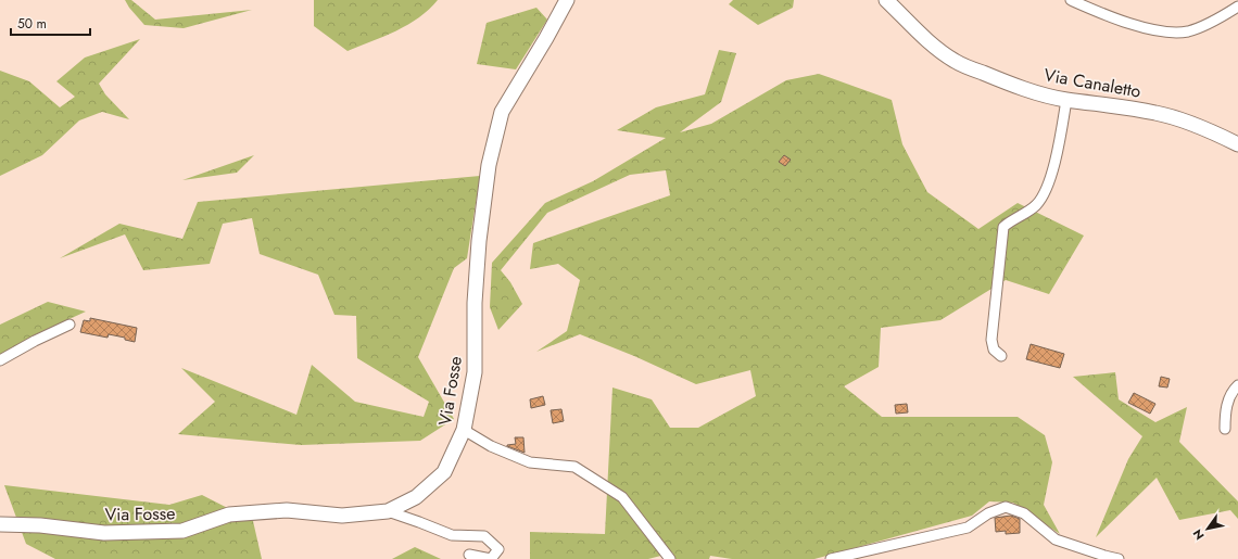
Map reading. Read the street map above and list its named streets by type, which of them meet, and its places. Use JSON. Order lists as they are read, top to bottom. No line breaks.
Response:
{"streets":{"street":["Via Canaletto","Via Fosse"]},"scale_bar":"50 m","north":"bottom left"}
